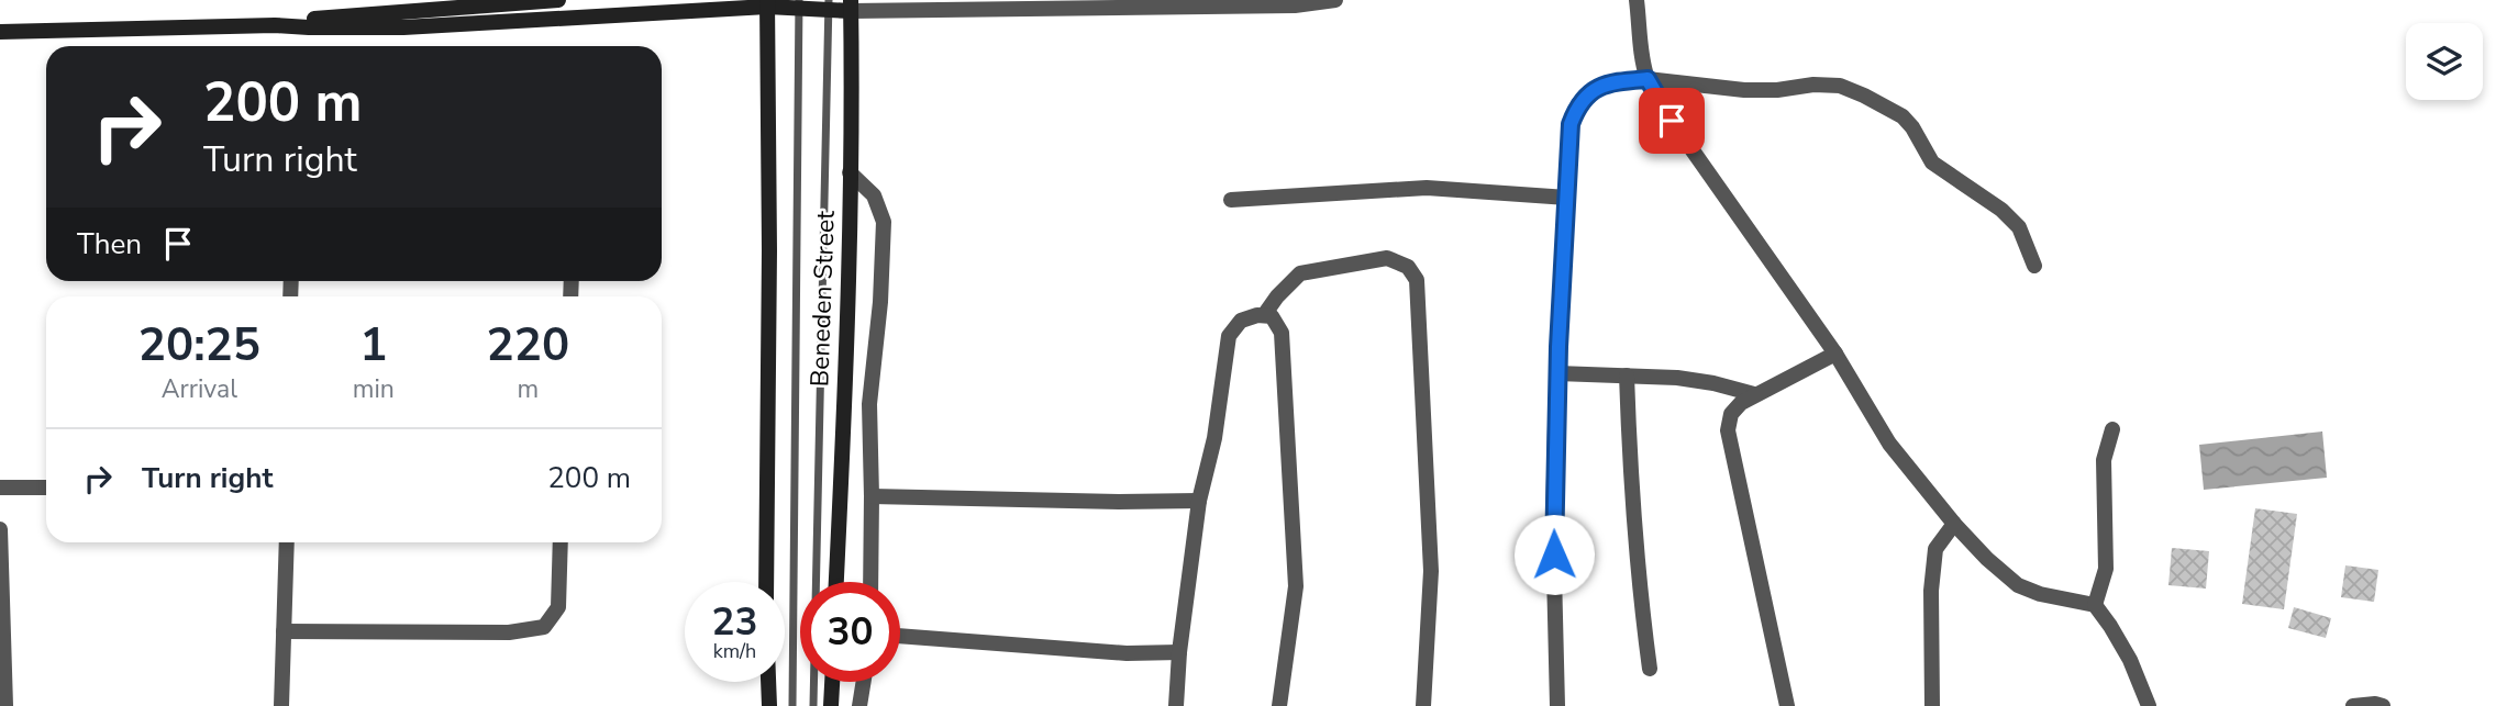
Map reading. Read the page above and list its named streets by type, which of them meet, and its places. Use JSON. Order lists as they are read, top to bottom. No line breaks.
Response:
{"streets":{"main road":["Beneden Street"]},"page":{"turn":["200 m","Turn right"],"then":"Then","eta":["20:25","Arrival","1","min","220","m"],"list":[{"name":"Turn right","value":"200 m"}],"speed":"23 km/h","limit":"30"}}
